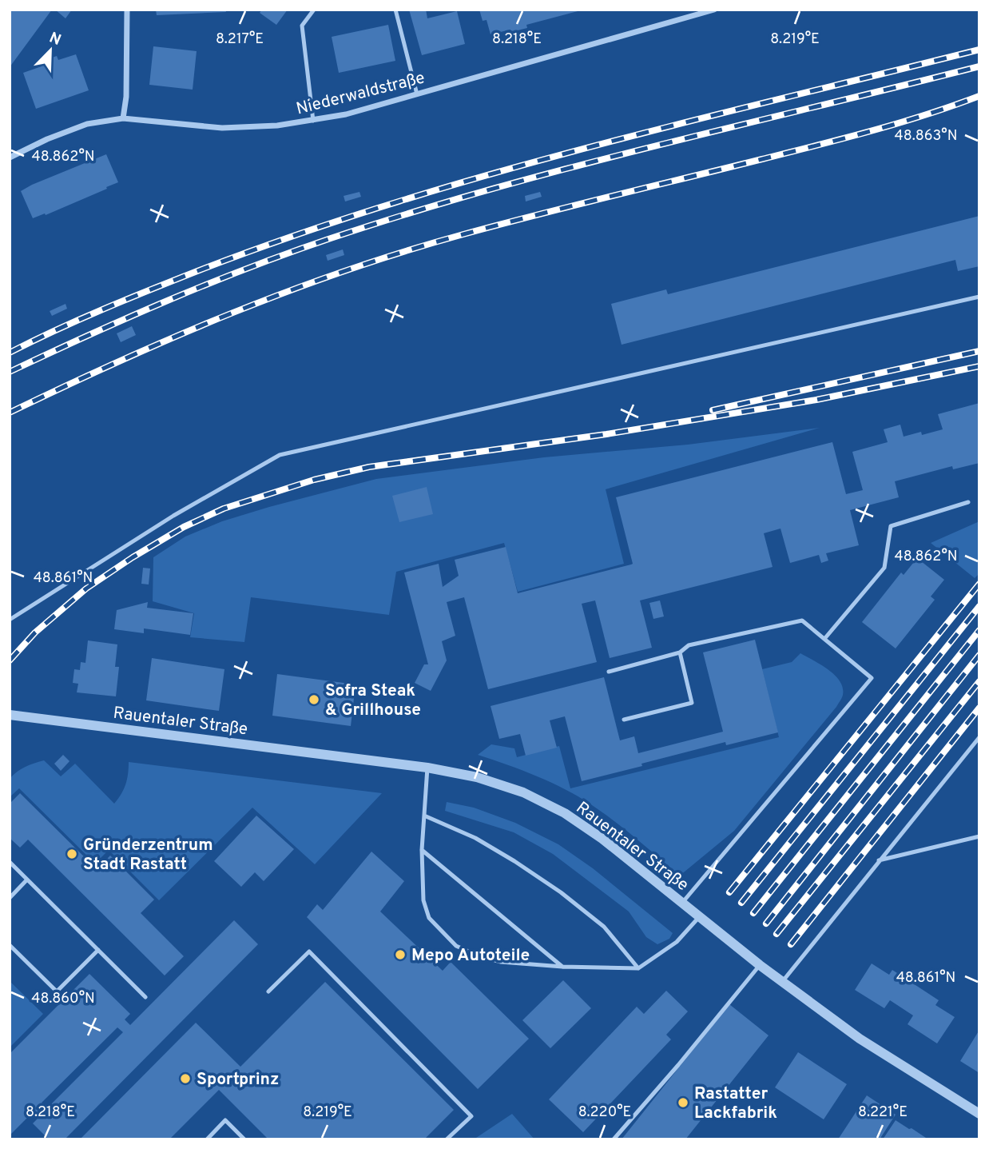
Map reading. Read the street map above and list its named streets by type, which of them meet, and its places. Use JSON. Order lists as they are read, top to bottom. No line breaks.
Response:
{"streets":{"street":["Niederwaldstraße","Rauentaler Straße"]},"places":["Sofra Steak & Grillhouse","Gründerzentrum Stadt Rastatt","Mepo Autoteile","Sportprinz","Rastatter Lackfabrik"],"north":"top right","coordinates":["8.217°E","8.218°E","8.219°E","48.863°N","48.862°N","48.861°N","48.860°N","8.220°E","8.221°E"]}
